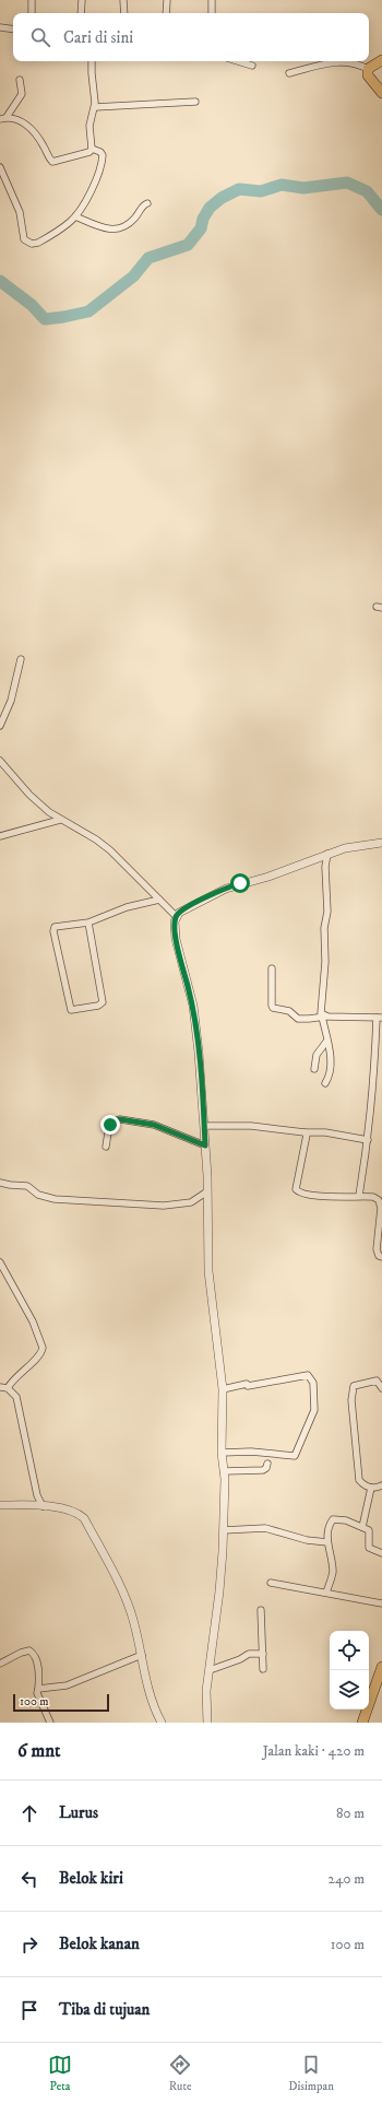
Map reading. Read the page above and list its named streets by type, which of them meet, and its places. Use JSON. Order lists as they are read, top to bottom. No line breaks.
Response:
{"scale_bar":"100 m","page":{"search":"Cari di sini","scale":"100 m","heading":["6 mnt","Jalan kaki · 420 m"],"list":[["Lurus","80 m"],["Belok kiri","240 m"],["Belok kanan","100 m"],"Tiba di tujuan"],"nav":["Peta","Rute","Disimpan"]}}
